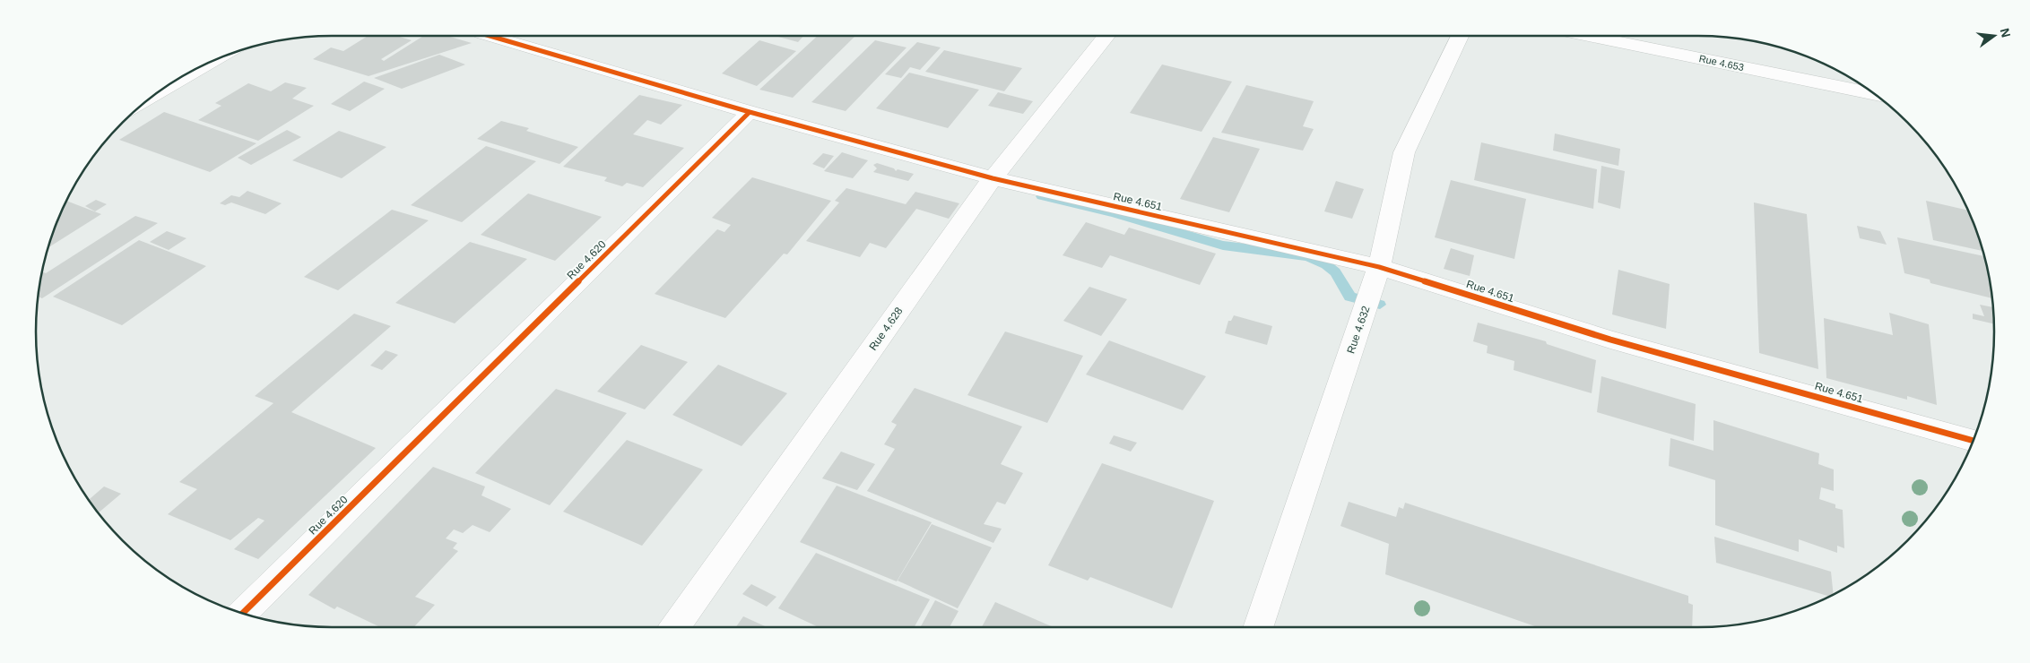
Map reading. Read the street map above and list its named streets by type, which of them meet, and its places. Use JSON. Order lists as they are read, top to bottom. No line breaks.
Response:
{"streets":{"street":["Rue 4.653","Rue 4.651","Rue 4.620","Rue 4.628","Rue 4.632"]},"crossings":[["Rue 4.651","Rue 4.620"],["Rue 4.651","Rue 4.628"],["Rue 4.651","Rue 4.632"]],"north":"right"}
